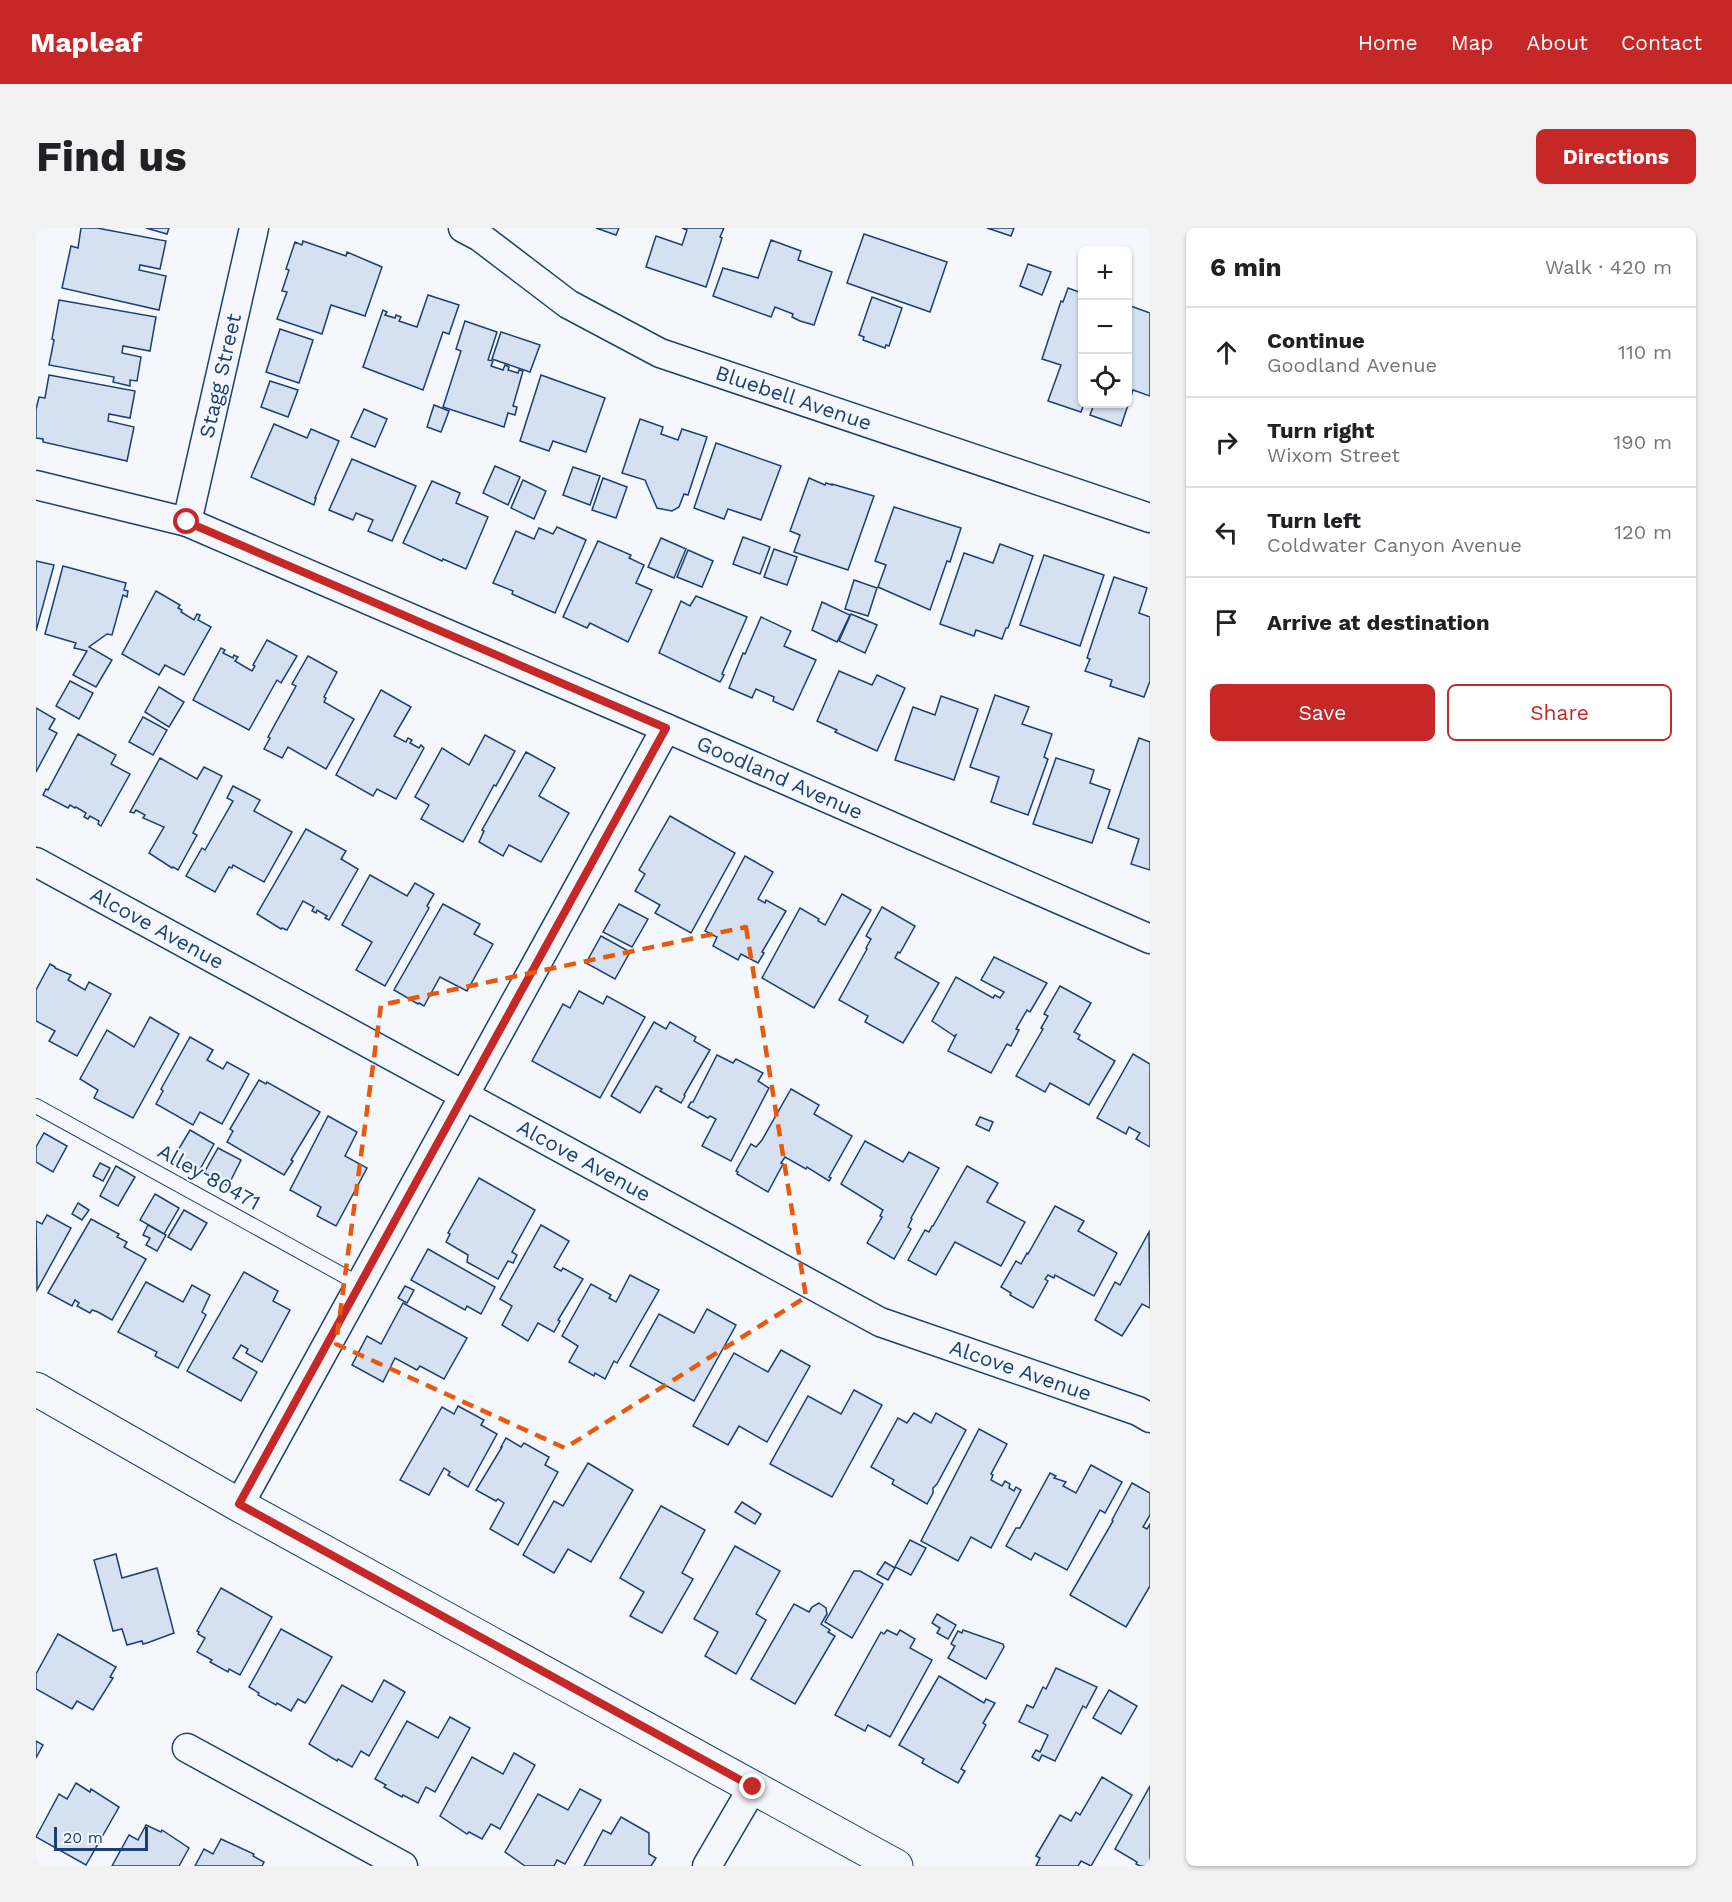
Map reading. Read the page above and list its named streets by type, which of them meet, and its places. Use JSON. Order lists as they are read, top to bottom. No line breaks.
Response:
{"streets":{"street":["Stagg Street","Bluebell Avenue","Goodland Avenue","Alcove Avenue"],"lane":["Alley 80471"]},"crossings":[["Stagg Street","Goodland Avenue"]],"scale_bar":"20 m","page":{"header":"Mapleaf","nav":["Home","Map","About","Contact"],"buttons":["Directions",["Save","Share"]],"title":"Find us","heading":["6 min","Walk · 420 m"],"map_buttons":["+","−"],"list":[["Continue","Goodland Avenue","110 m"],["Turn right","Wixom Street","190 m"],["Turn left","Coldwater Canyon Avenue","120 m"],"Arrive at destination"],"scale":"20 m"}}
